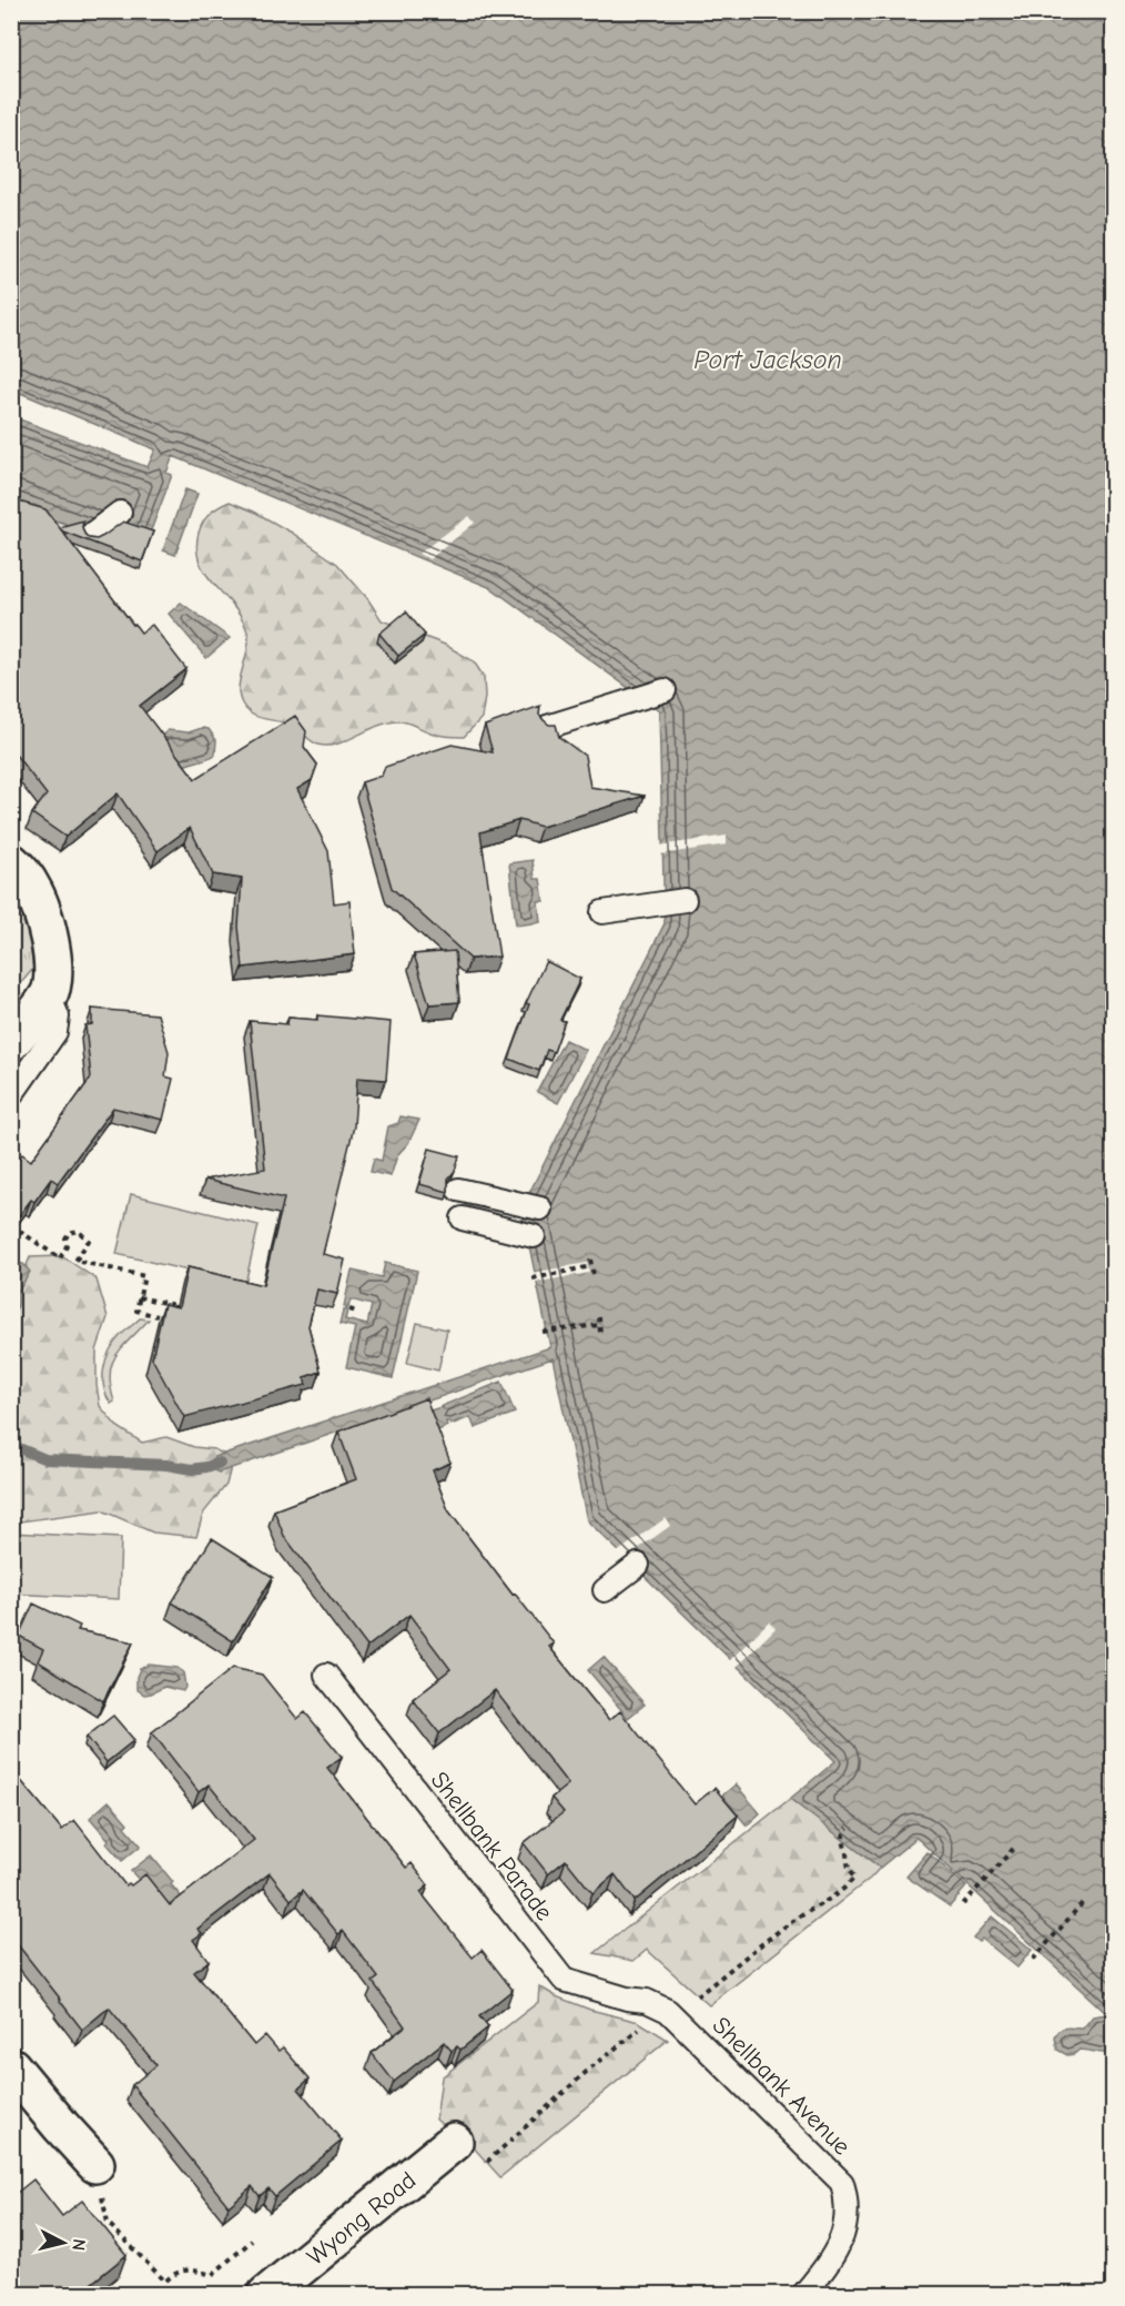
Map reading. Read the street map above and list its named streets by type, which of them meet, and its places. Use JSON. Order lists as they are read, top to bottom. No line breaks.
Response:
{"streets":{"street":["Wyong Road"],"lane":["Shellbank Parade","Shellbank Avenue"]},"crossings":[["Shellbank Parade","Shellbank Avenue"]],"water":["Port Jackson"],"north":"right"}
